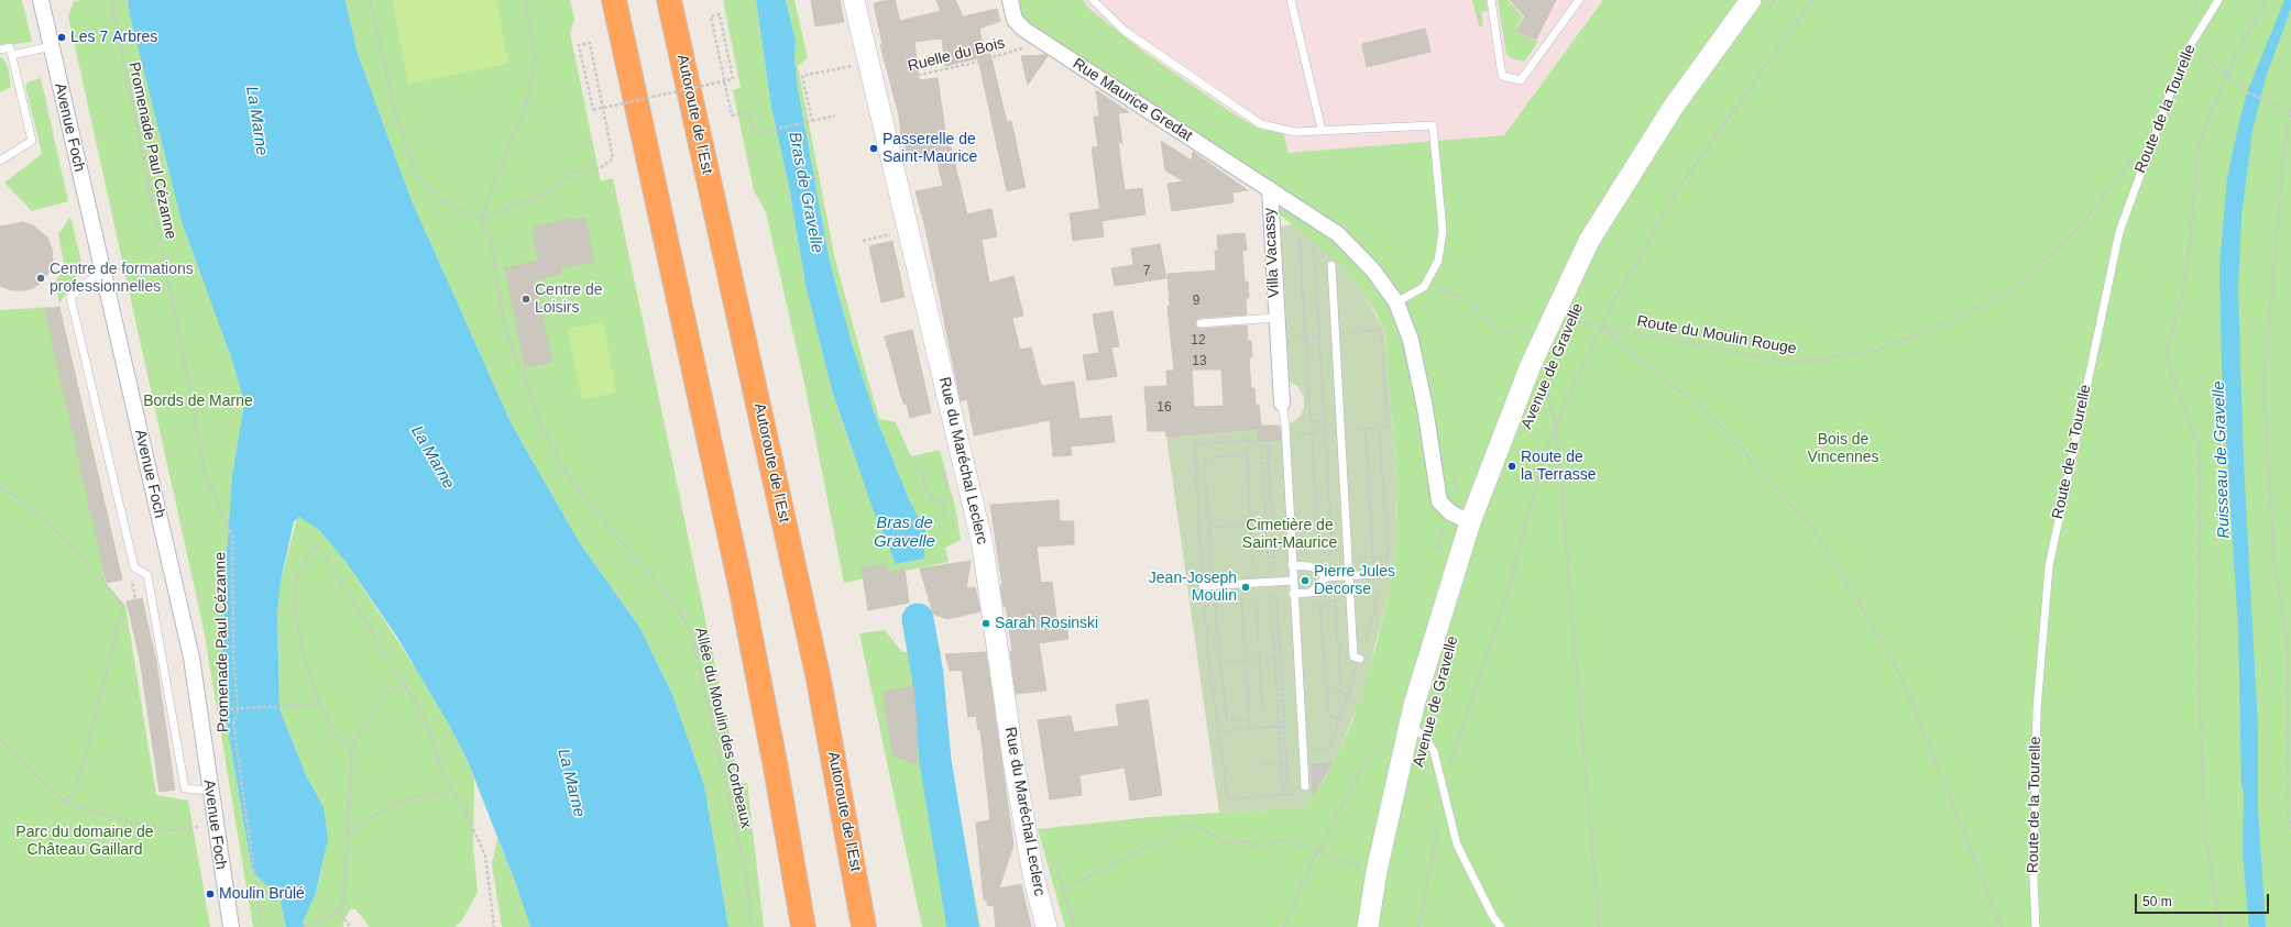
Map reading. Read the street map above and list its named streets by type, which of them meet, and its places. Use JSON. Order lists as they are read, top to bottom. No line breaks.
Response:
{"streets":{"highway":["Autoroute de l’Est"],"street":["Rue Maurice Gredat","Avenue Foch","Villa Vacassy","Avenue de Gravelle","Rue du Maréchal Leclerc"],"lane":["Route de la Tourelle"],"path":["Ruelle du Bois","Promenade Paul Cézanne","Route du Moulin Rouge","Allée du Moulin des Corbeaux"]},"crossings":[["Ruelle du Bois","Rue Maurice Gredat"],["Ruelle du Bois","Rue du Maréchal Leclerc"],["Rue Maurice Gredat","Villa Vacassy"],["Route du Moulin Rouge","Avenue de Gravelle"]],"water":["La Marne","Bras de Gravelle","Ruisseau de Gravelle"],"parks":["Bords de Marne","Bois de Vincennes","Cimetière de Saint-Maurice","Parc du domaine de Château Gaillard"],"places":["Les 7 Arbres","Passerelle de Saint-Maurice","Centre de formations professionnelles","Centre de Loisirs","Route de la Terrasse","Pierre Jules Decorse","Jean-Joseph Moulin","Sarah Rosinski","Moulin Brûlé"],"house_numbers":["7","9","12","13","16"],"scale_bar":"50 m"}
